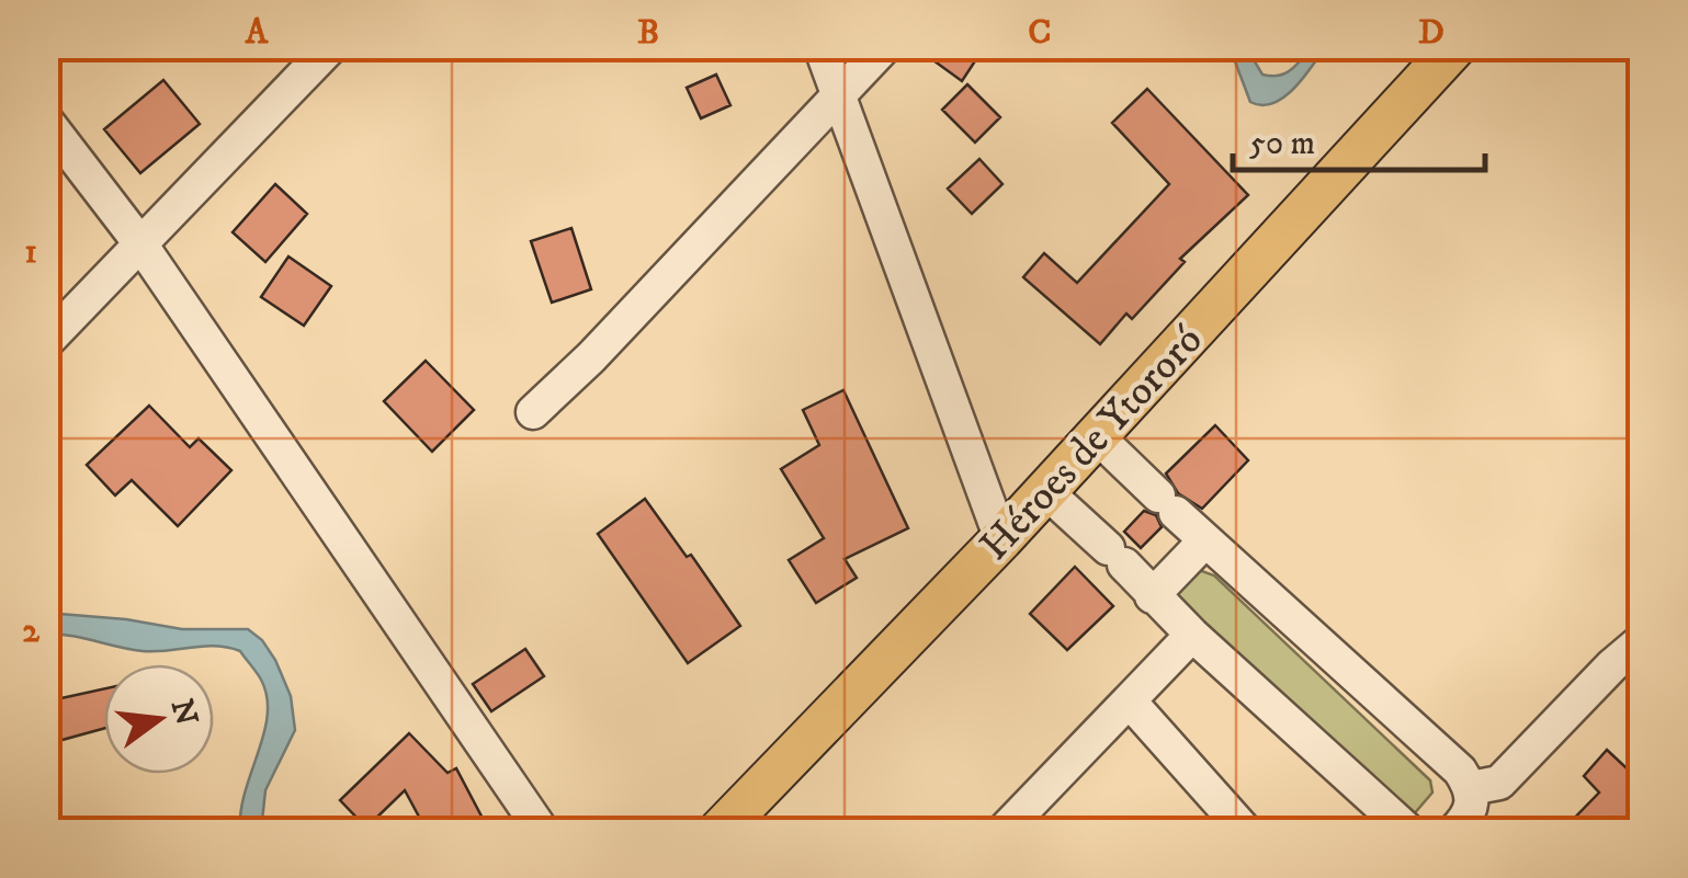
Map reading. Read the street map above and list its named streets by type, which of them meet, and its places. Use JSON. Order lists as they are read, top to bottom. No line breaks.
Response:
{"streets":{"main road":["Héroes de Ytororó"]},"scale_bar":"50 m","north":"right","grid":{"columns":["A","B","C","D"],"rows":["1","2"]}}
